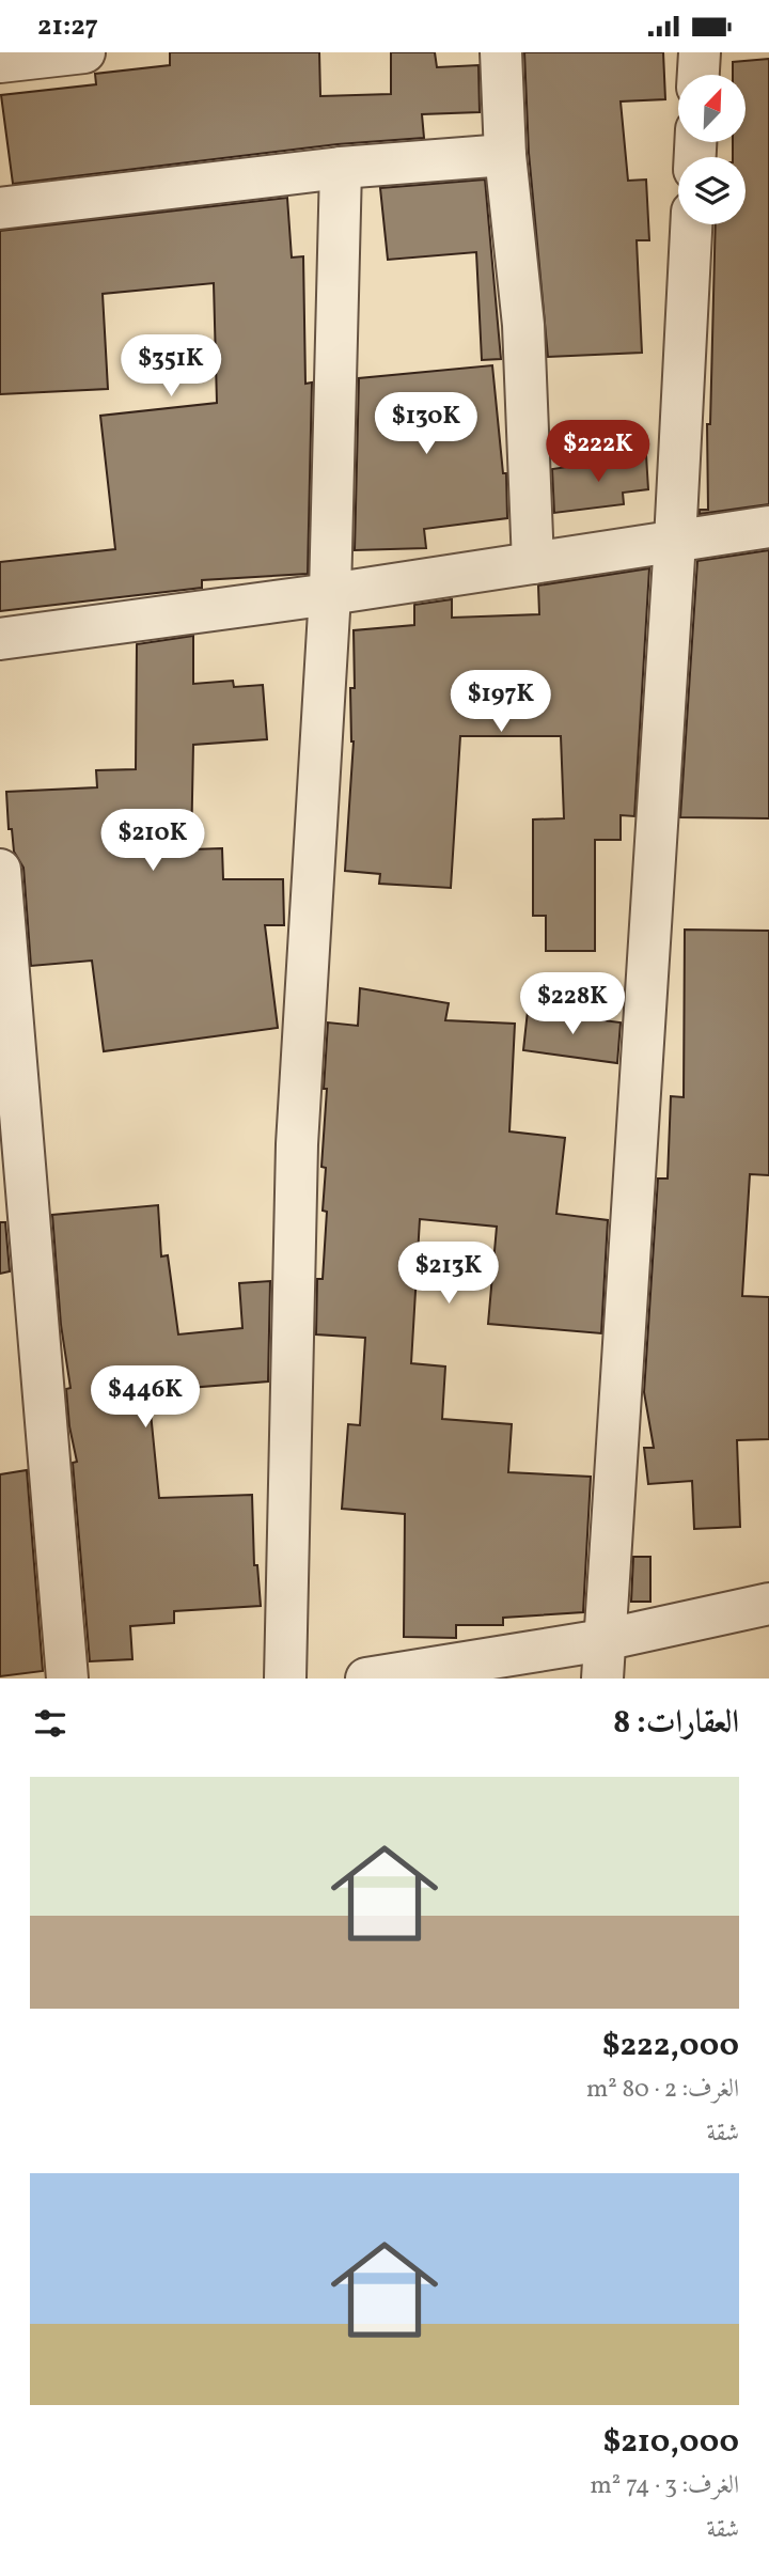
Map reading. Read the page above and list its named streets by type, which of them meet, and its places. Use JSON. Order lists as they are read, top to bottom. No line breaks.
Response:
{"north":"top right","page":{"status":"21:27","price":["$351K","$130K","$222K","$197K","$210K","$228K","$213K","$446K"],"heading":"العقارات: 8","list":[{"name":"$222,000","note":"الغرف: 2 · 80 m² · شقة"},{"name":"$210,000","note":"الغرف: 3 · 74 m² · شقة"}]}}
